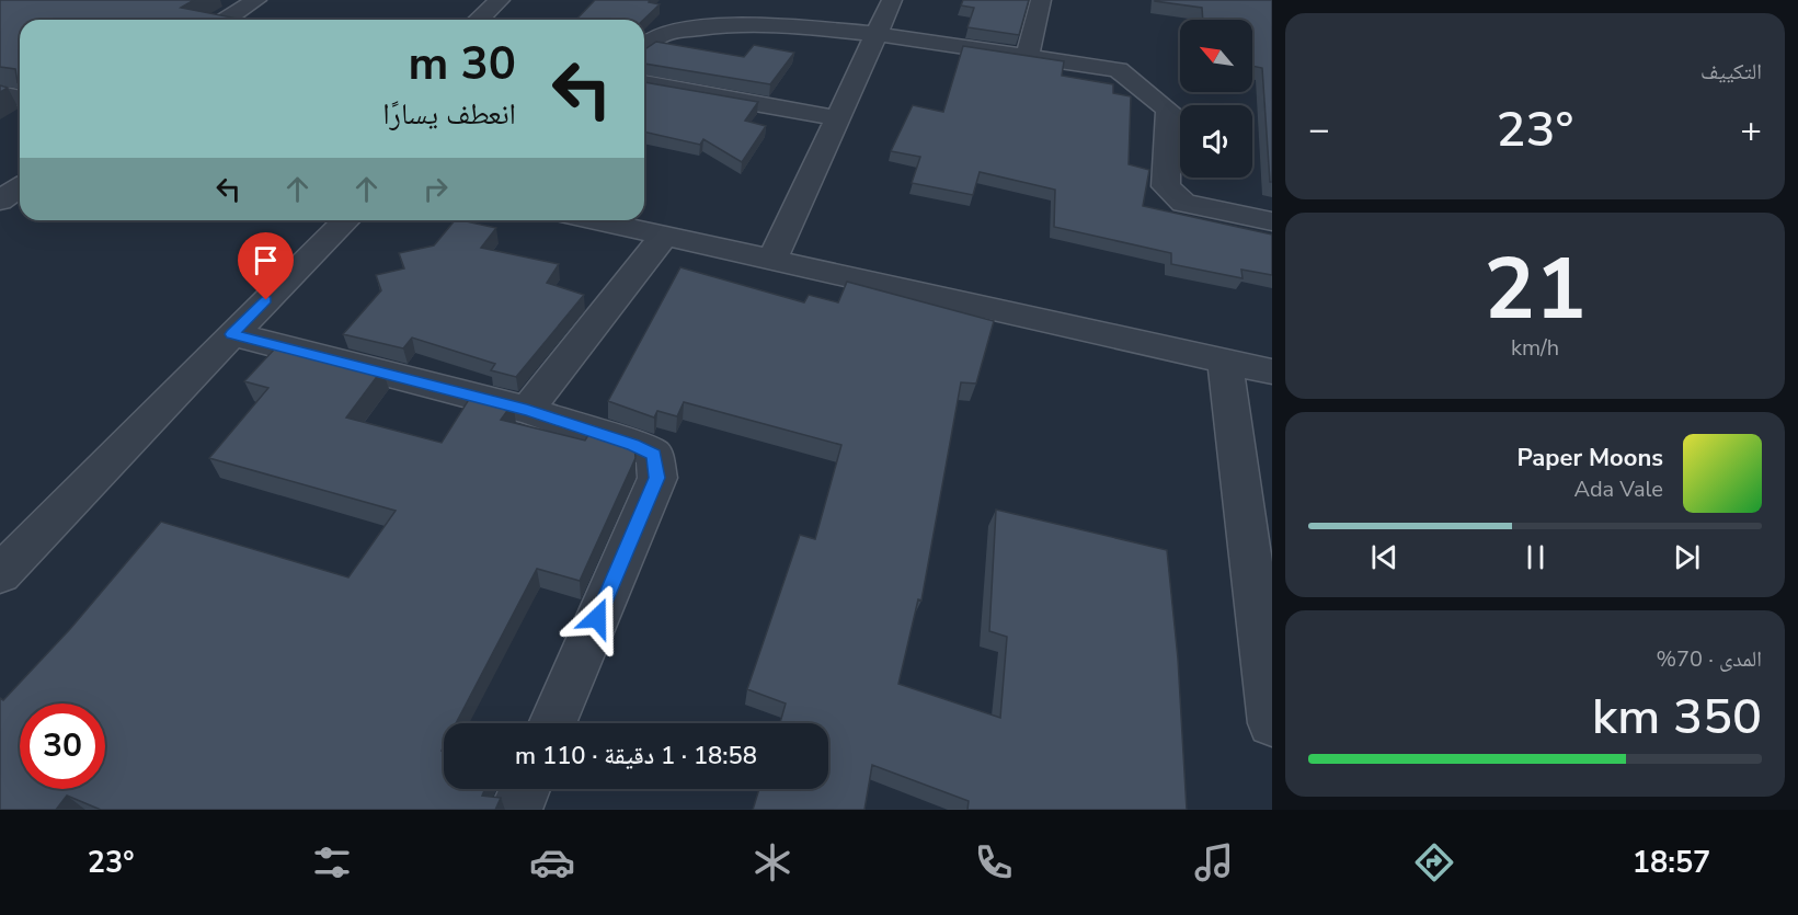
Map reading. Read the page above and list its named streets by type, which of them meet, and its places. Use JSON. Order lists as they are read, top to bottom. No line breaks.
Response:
{"north":"top left","page":{"tile":["التكييف",["21","km/h"],["المدى · 70%","350 km"]],"turn":["30 m","انعطف يسارًا"],"heat":["−","23°","+"],"song":["Paper Moons","Ada Vale"],"limit":"30","trip":"18:58 · 1 دقيقة · 110 m","tabs":["18:57","23°"]}}
